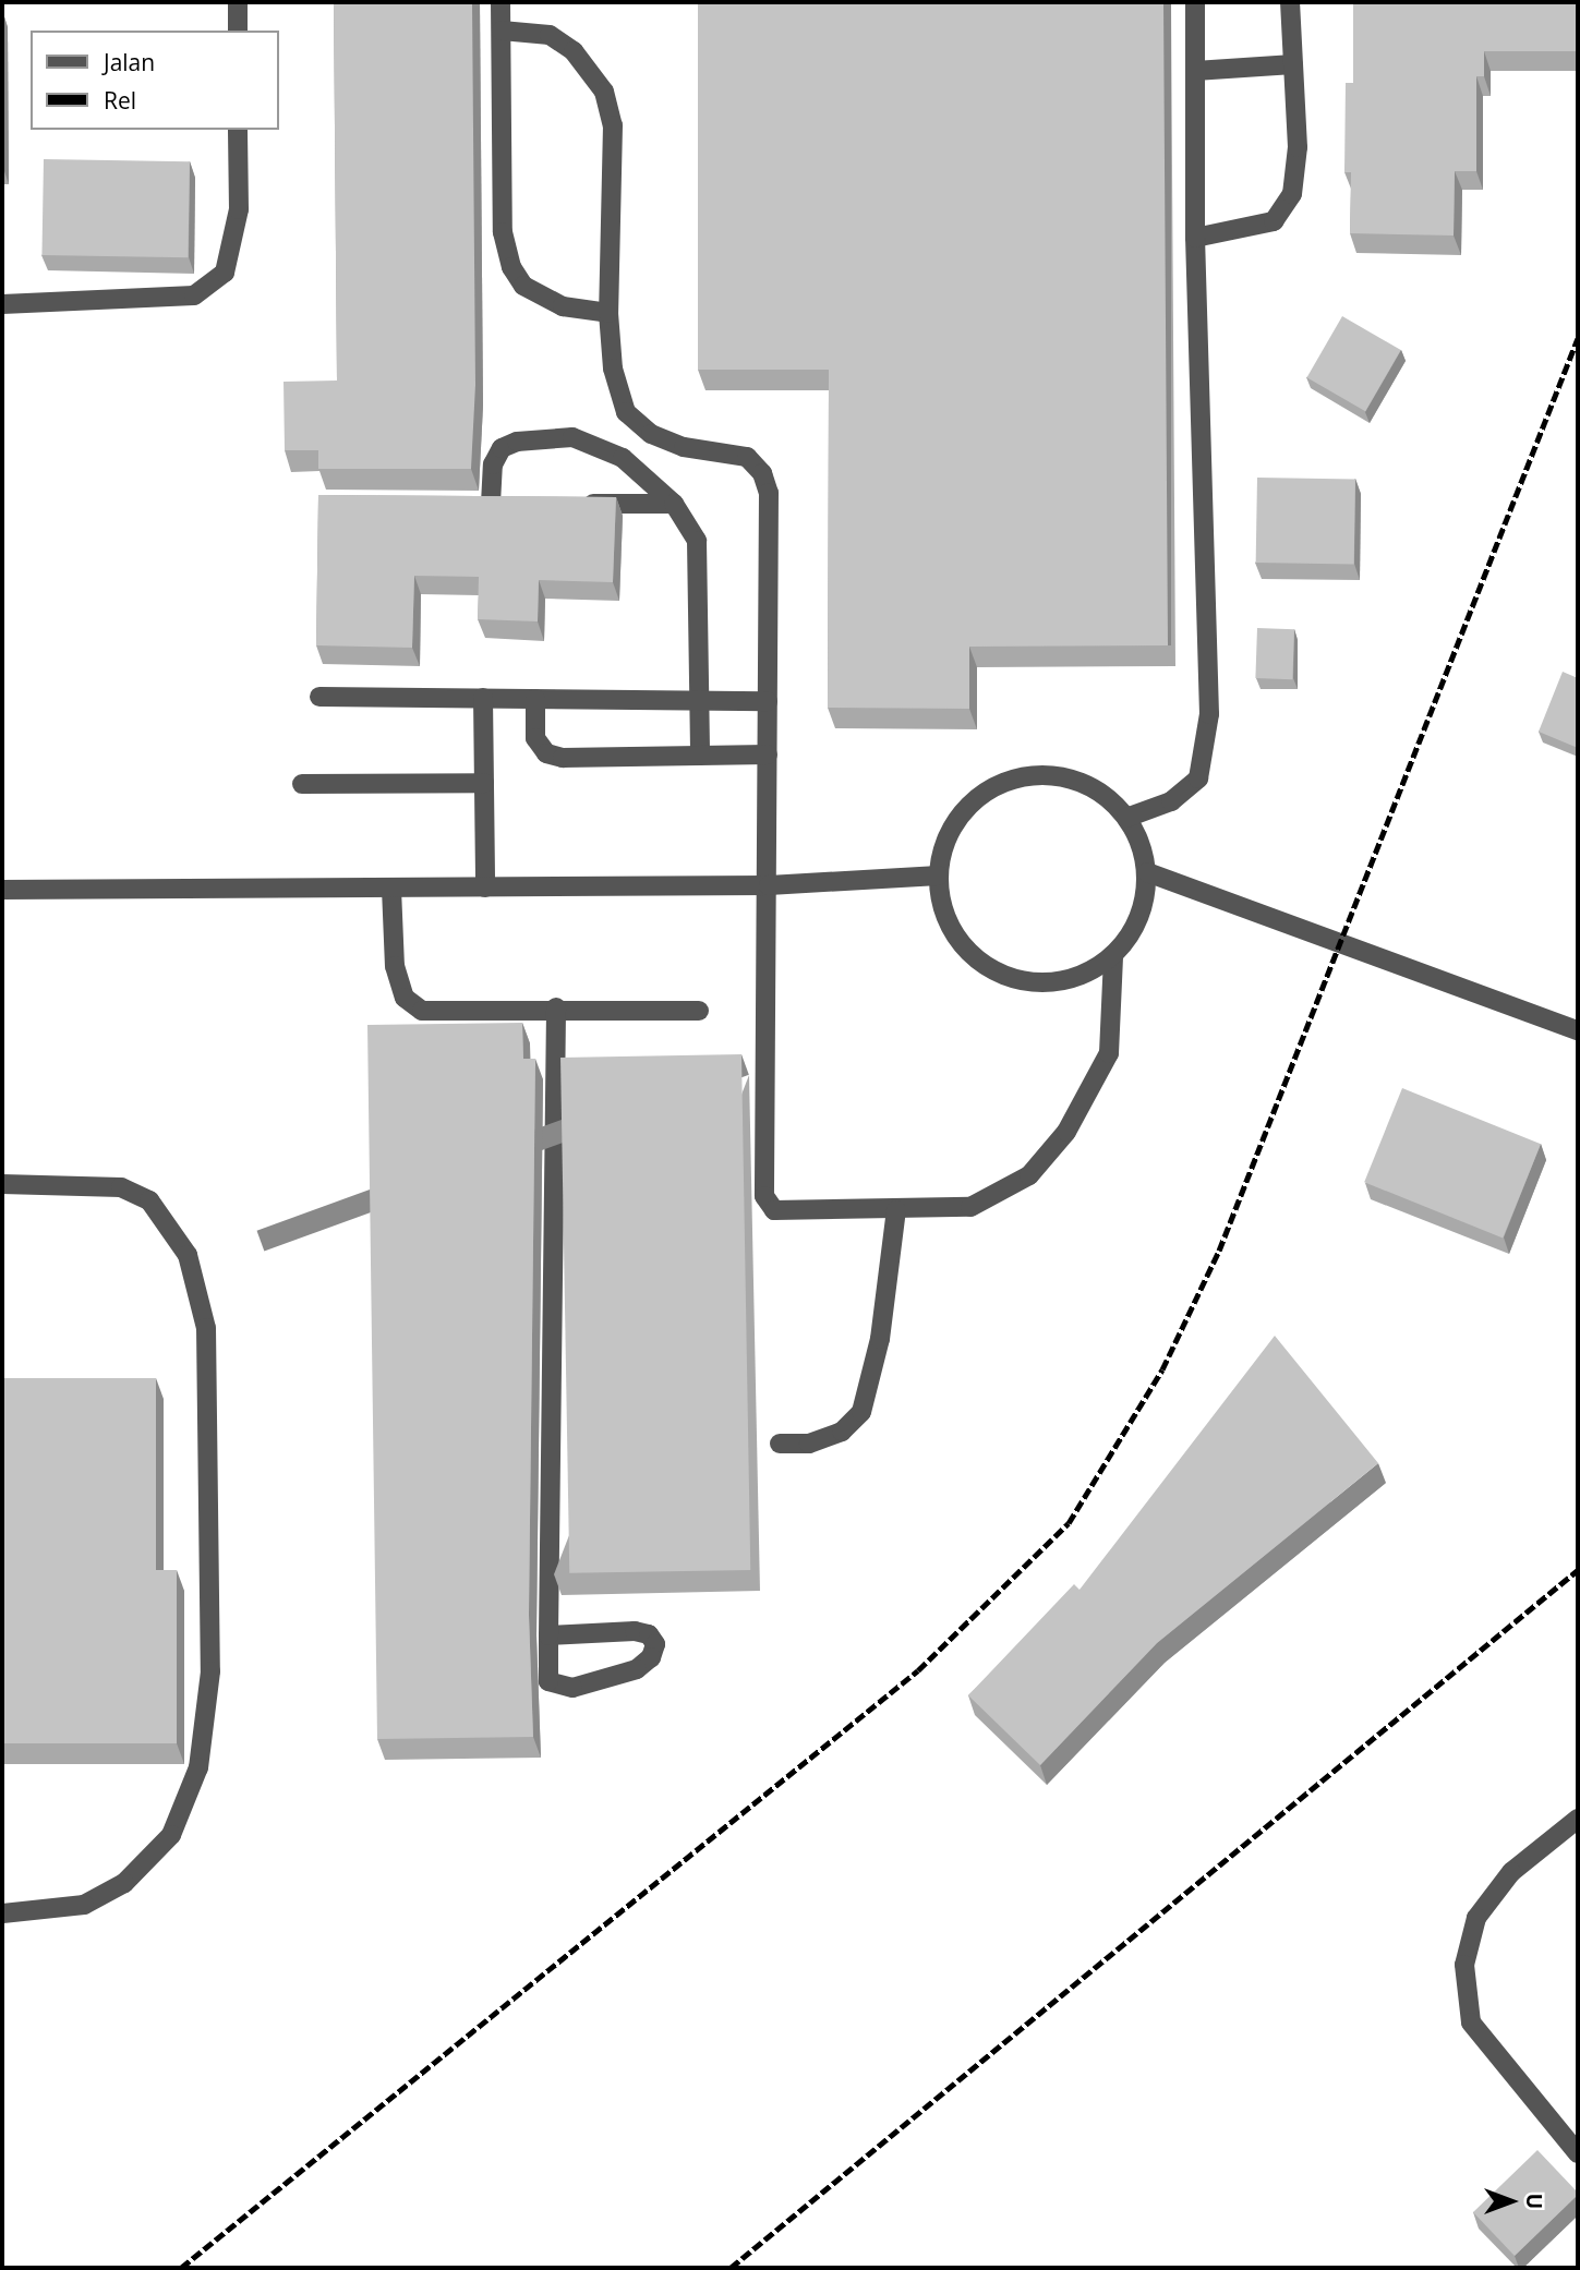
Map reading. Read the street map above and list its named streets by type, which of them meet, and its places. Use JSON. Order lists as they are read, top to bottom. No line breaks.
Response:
{"legend":["Jalan","Rel"],"north":"right"}
